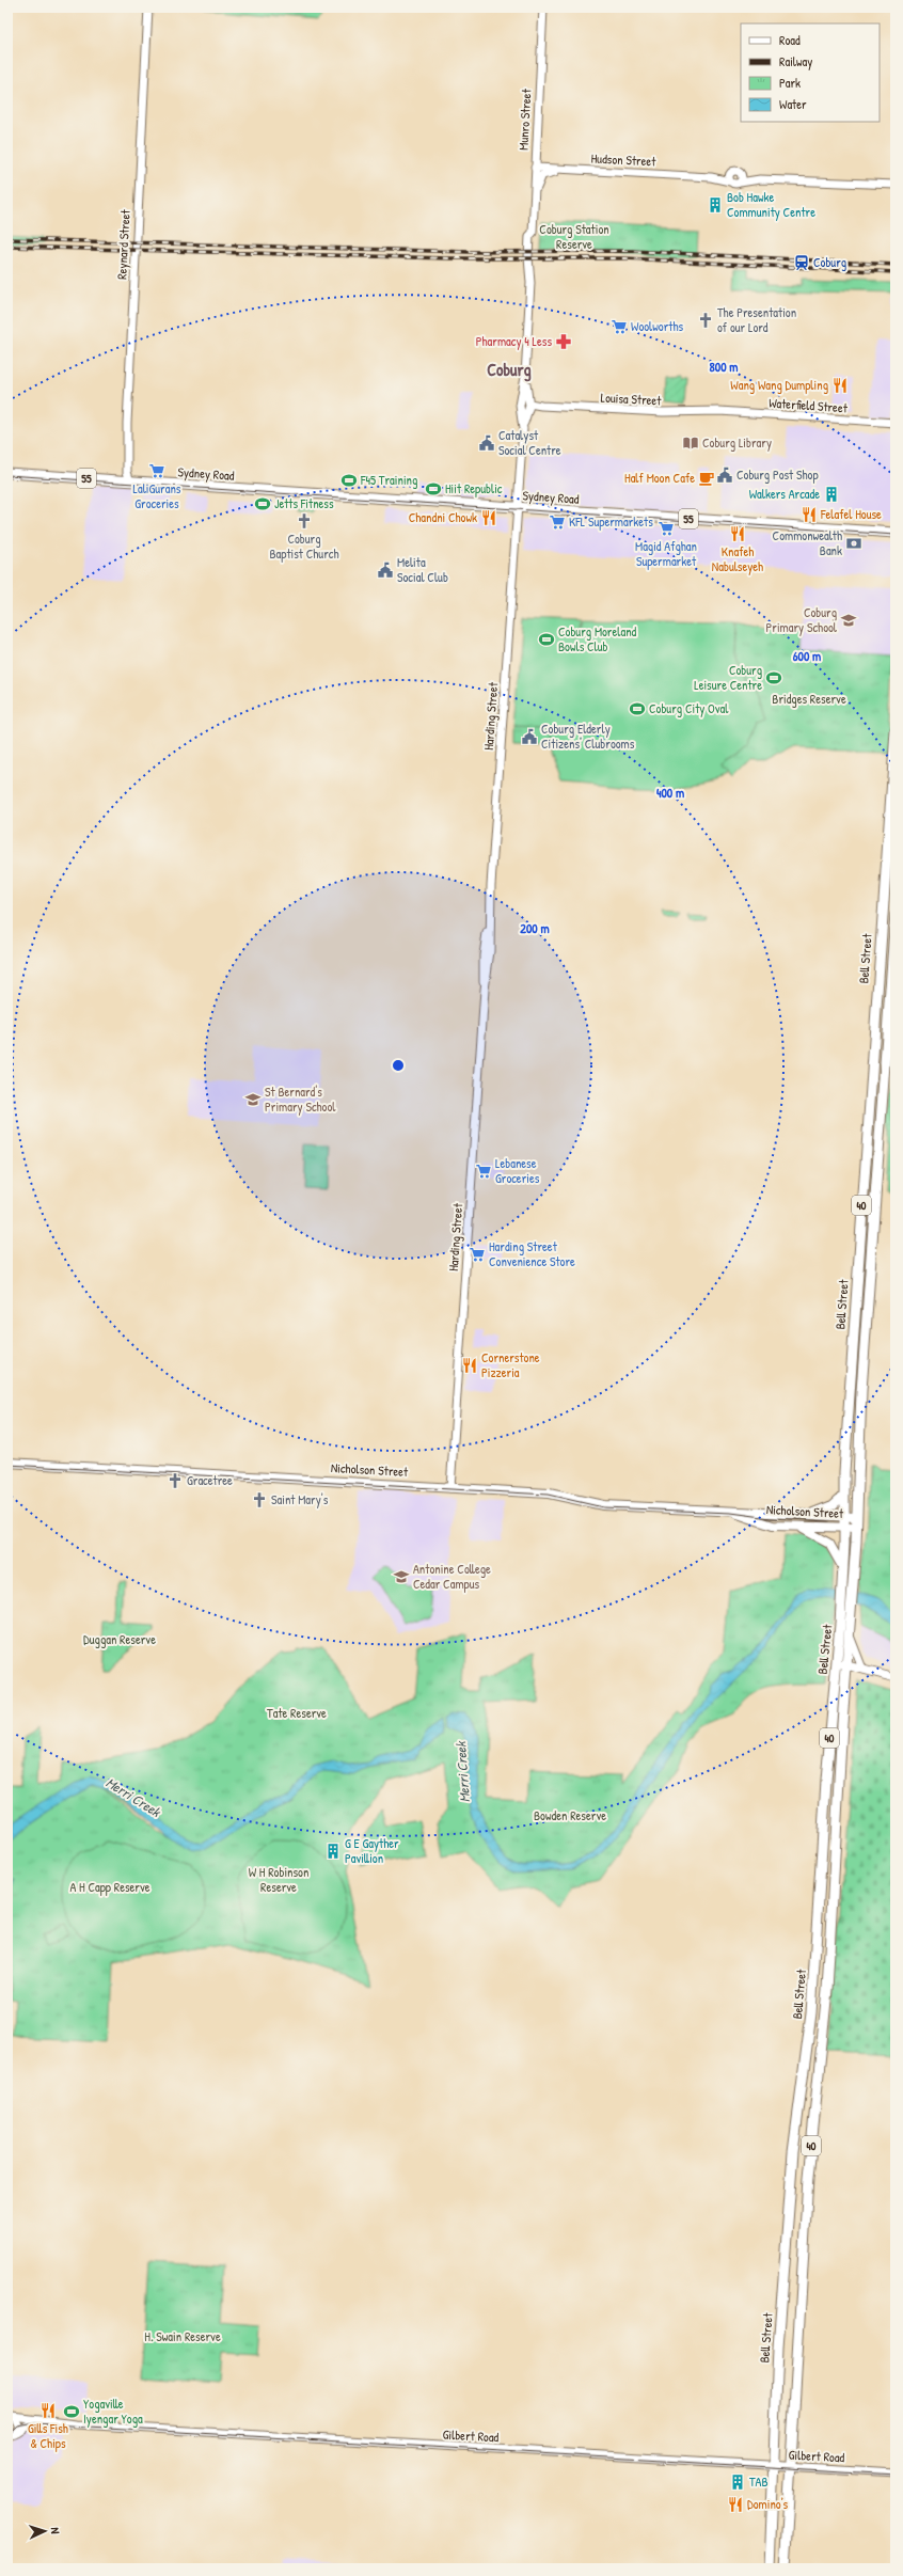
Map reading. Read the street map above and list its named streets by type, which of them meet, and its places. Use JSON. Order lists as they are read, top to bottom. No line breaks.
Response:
{"streets":{"highway":["Sydney Road","55","Bell Street","40"],"main road":["Nicholson Street"],"street":["Munro Street","Hudson Street","Reynard Street","Louisa Street","Waterfield Street","Harding Street","Gilbert Road"]},"crossings":[["Munro Street","Hudson Street"],["Munro Street","Louisa Street"],["Munro Street","Sydney Road"],["Munro Street","Harding Street"],["Reynard Street","Sydney Road"],["Louisa Street","Waterfield Street"],["Sydney Road","Harding Street"],["Harding Street","Nicholson Street"],["Bell Street","Nicholson Street"],["Bell Street","Gilbert Road"]],"districts":["Coburg"],"water":["Merri Creek"],"parks":["Coburg Station Reserve","Bridges Reserve","Duggan Reserve","Tate Reserve","Bowden Reserve","W H Robinson Reserve","A H Capp Reserve","H. Swain Reserve"],"places":{"building":["Bob Hawke Community Centre","Walkers Arcade","G E Gayther Pavillion","TAB"],"station":["Coburg"],"church":["The Presentation of our Lord","Coburg Baptist Church","Gracetree","Saint Mary's"],"supermarket":["Woolworths","LaliGurans Groceries","KFL Supermarkets","Magid Afghan Supermarket","Lebanese Groceries","Harding Street Convenience Store"],"pharmacy":["Pharmacy 4 Less"],"restaurant":["Wang Wang Dumpling","Felafel House","Chandni Chowk","Knafeh Nabulseyeh","Cornerstone Pizzeria","Gills Fish & Chips","Domino's"],"public building":["Catalyst Social Centre","Coburg Post Shop","Melita Social Club","Coburg Elderly Citizens' Clubrooms"],"library":["Coburg Library"],"cafe":["Half Moon Cafe"],"sports":["F45 Training","Hiit Republic","Jetts Fitness","Coburg Moreland Bowls Club","Coburg Leisure Centre","Coburg City Oval","Yogaville Iyengar Yoga"],"bank":["Commonwealth Bank"],"school or university":["Coburg Primary School","St Bernard's Primary School","Antonine College Cedar Campus"]},"legend":["Road","Railway","Park","Water"],"north":"right","rings":["800 m","600 m","400 m","200 m"]}
